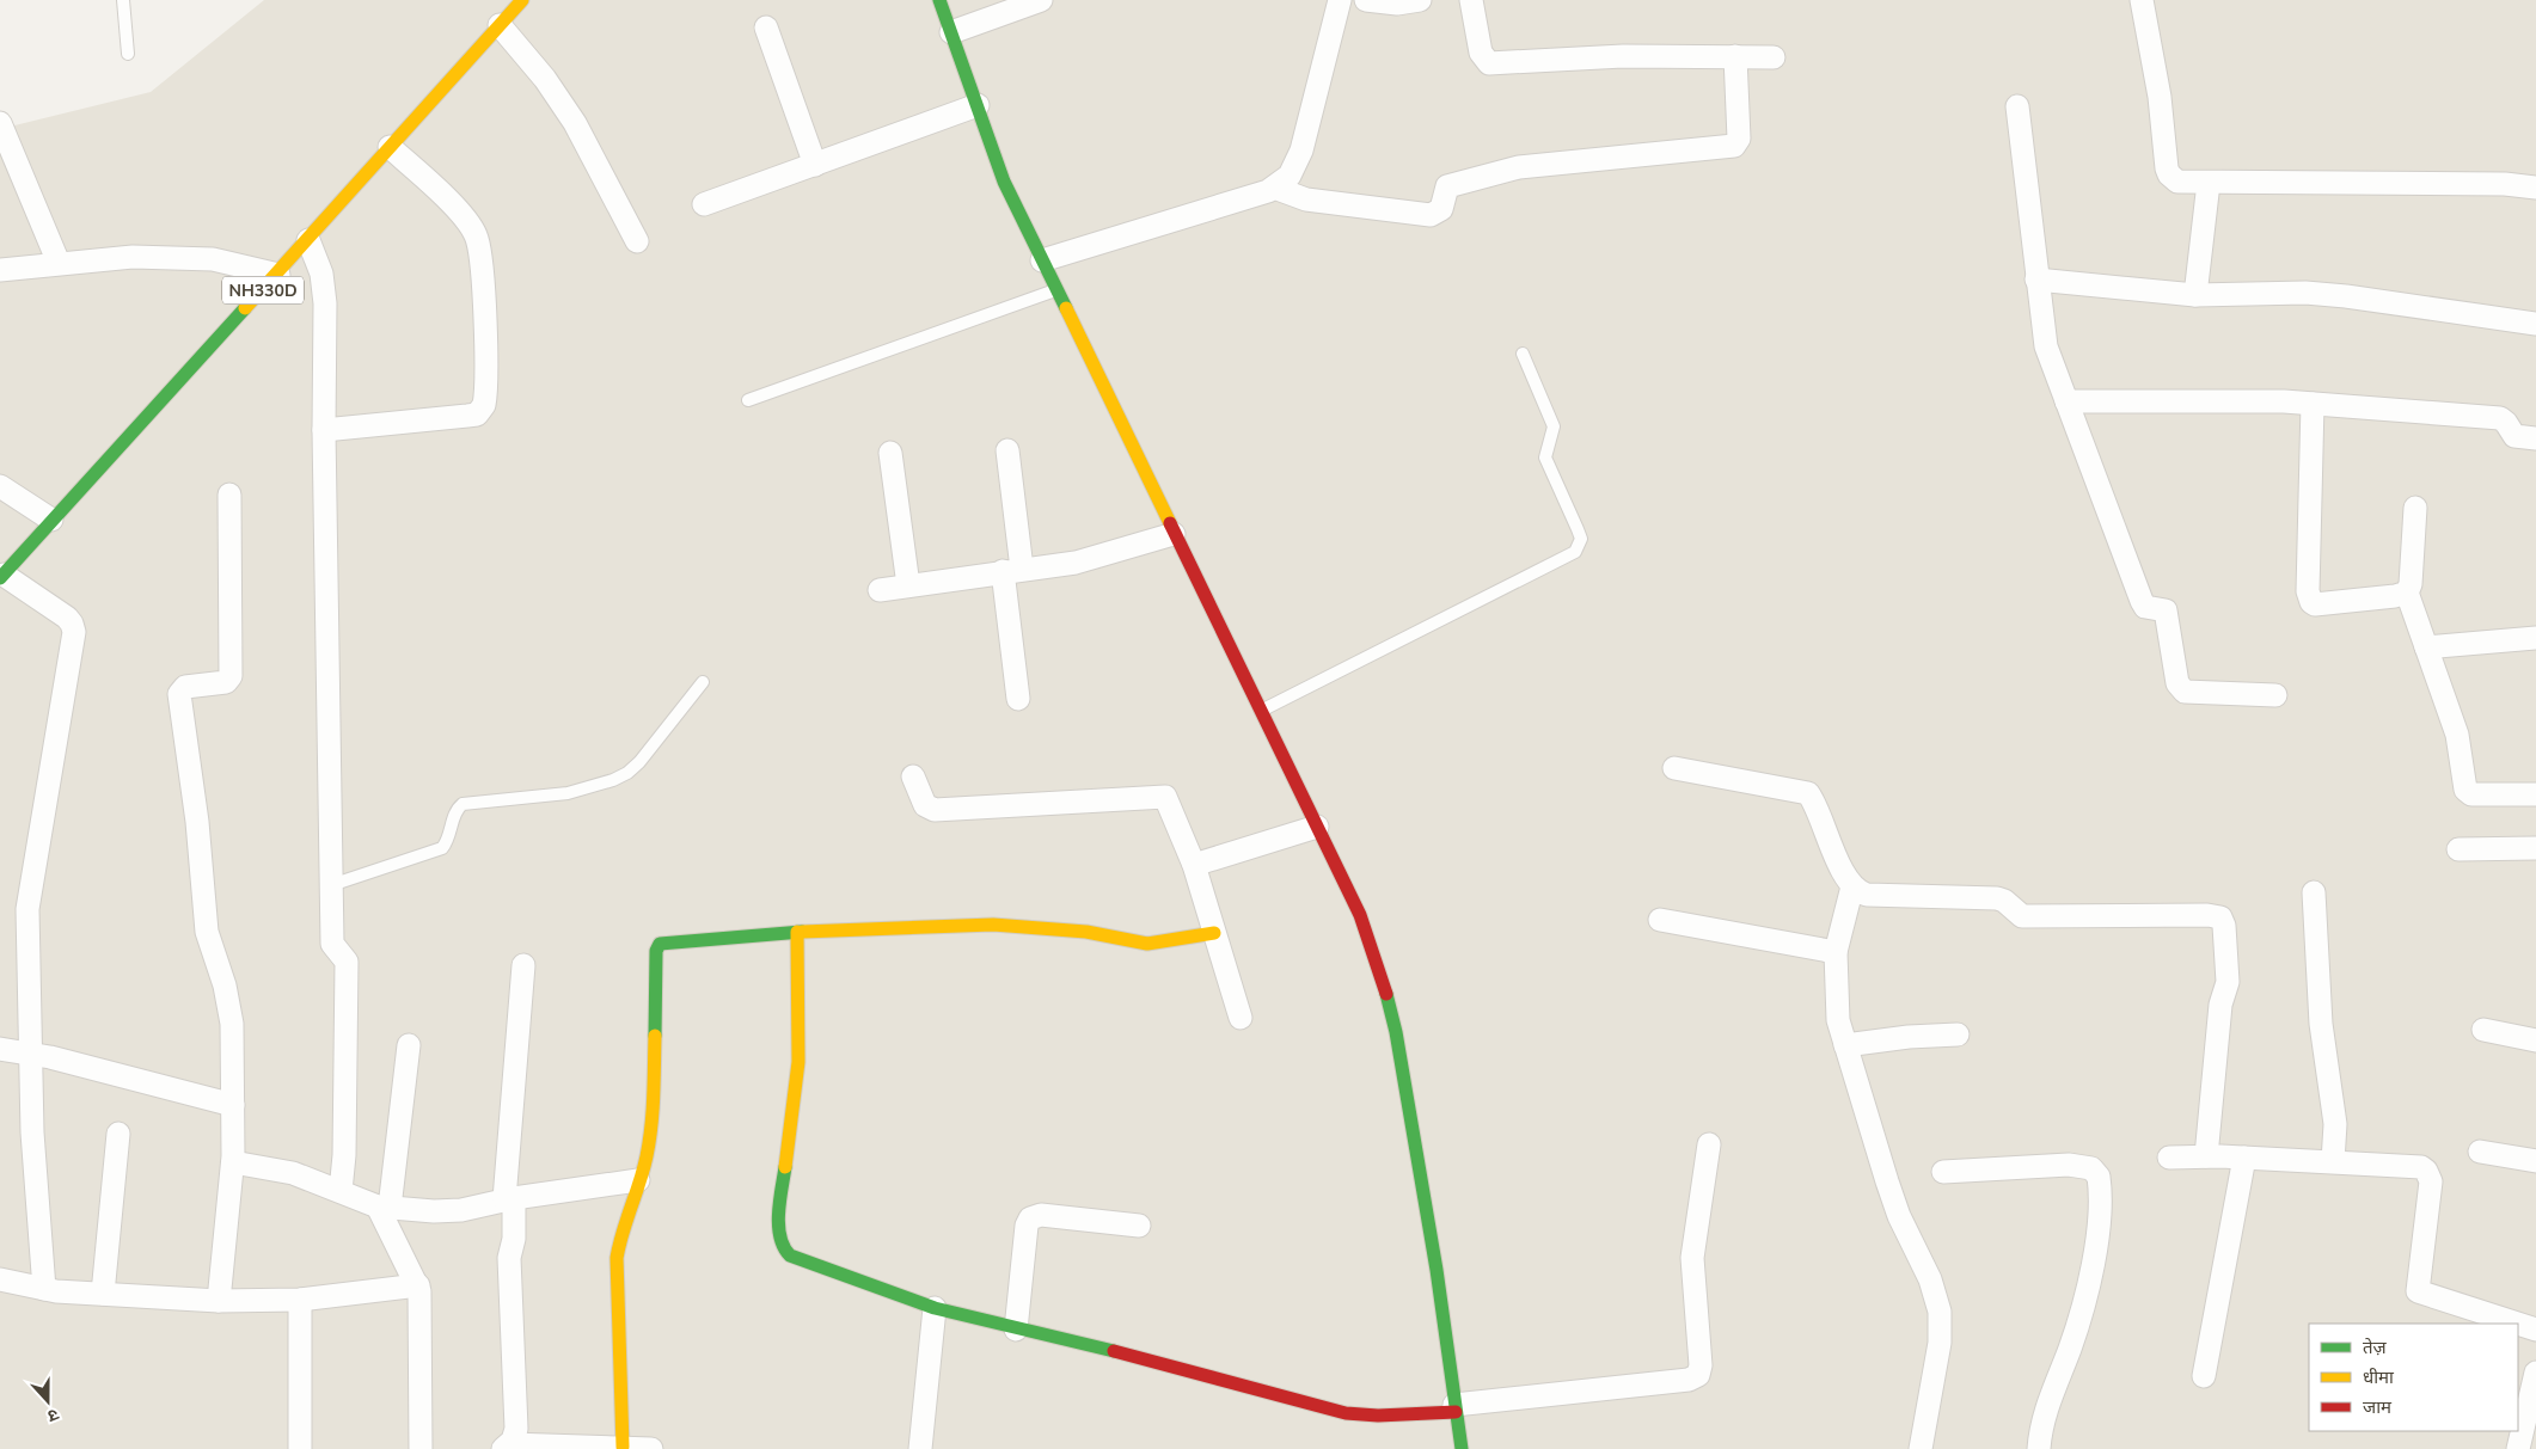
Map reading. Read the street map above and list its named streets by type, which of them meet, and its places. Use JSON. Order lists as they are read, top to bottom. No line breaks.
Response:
{"streets":{"main road":["NH330D"]},"legend":["तेज़","धीमा","जाम"],"north":"bottom"}
